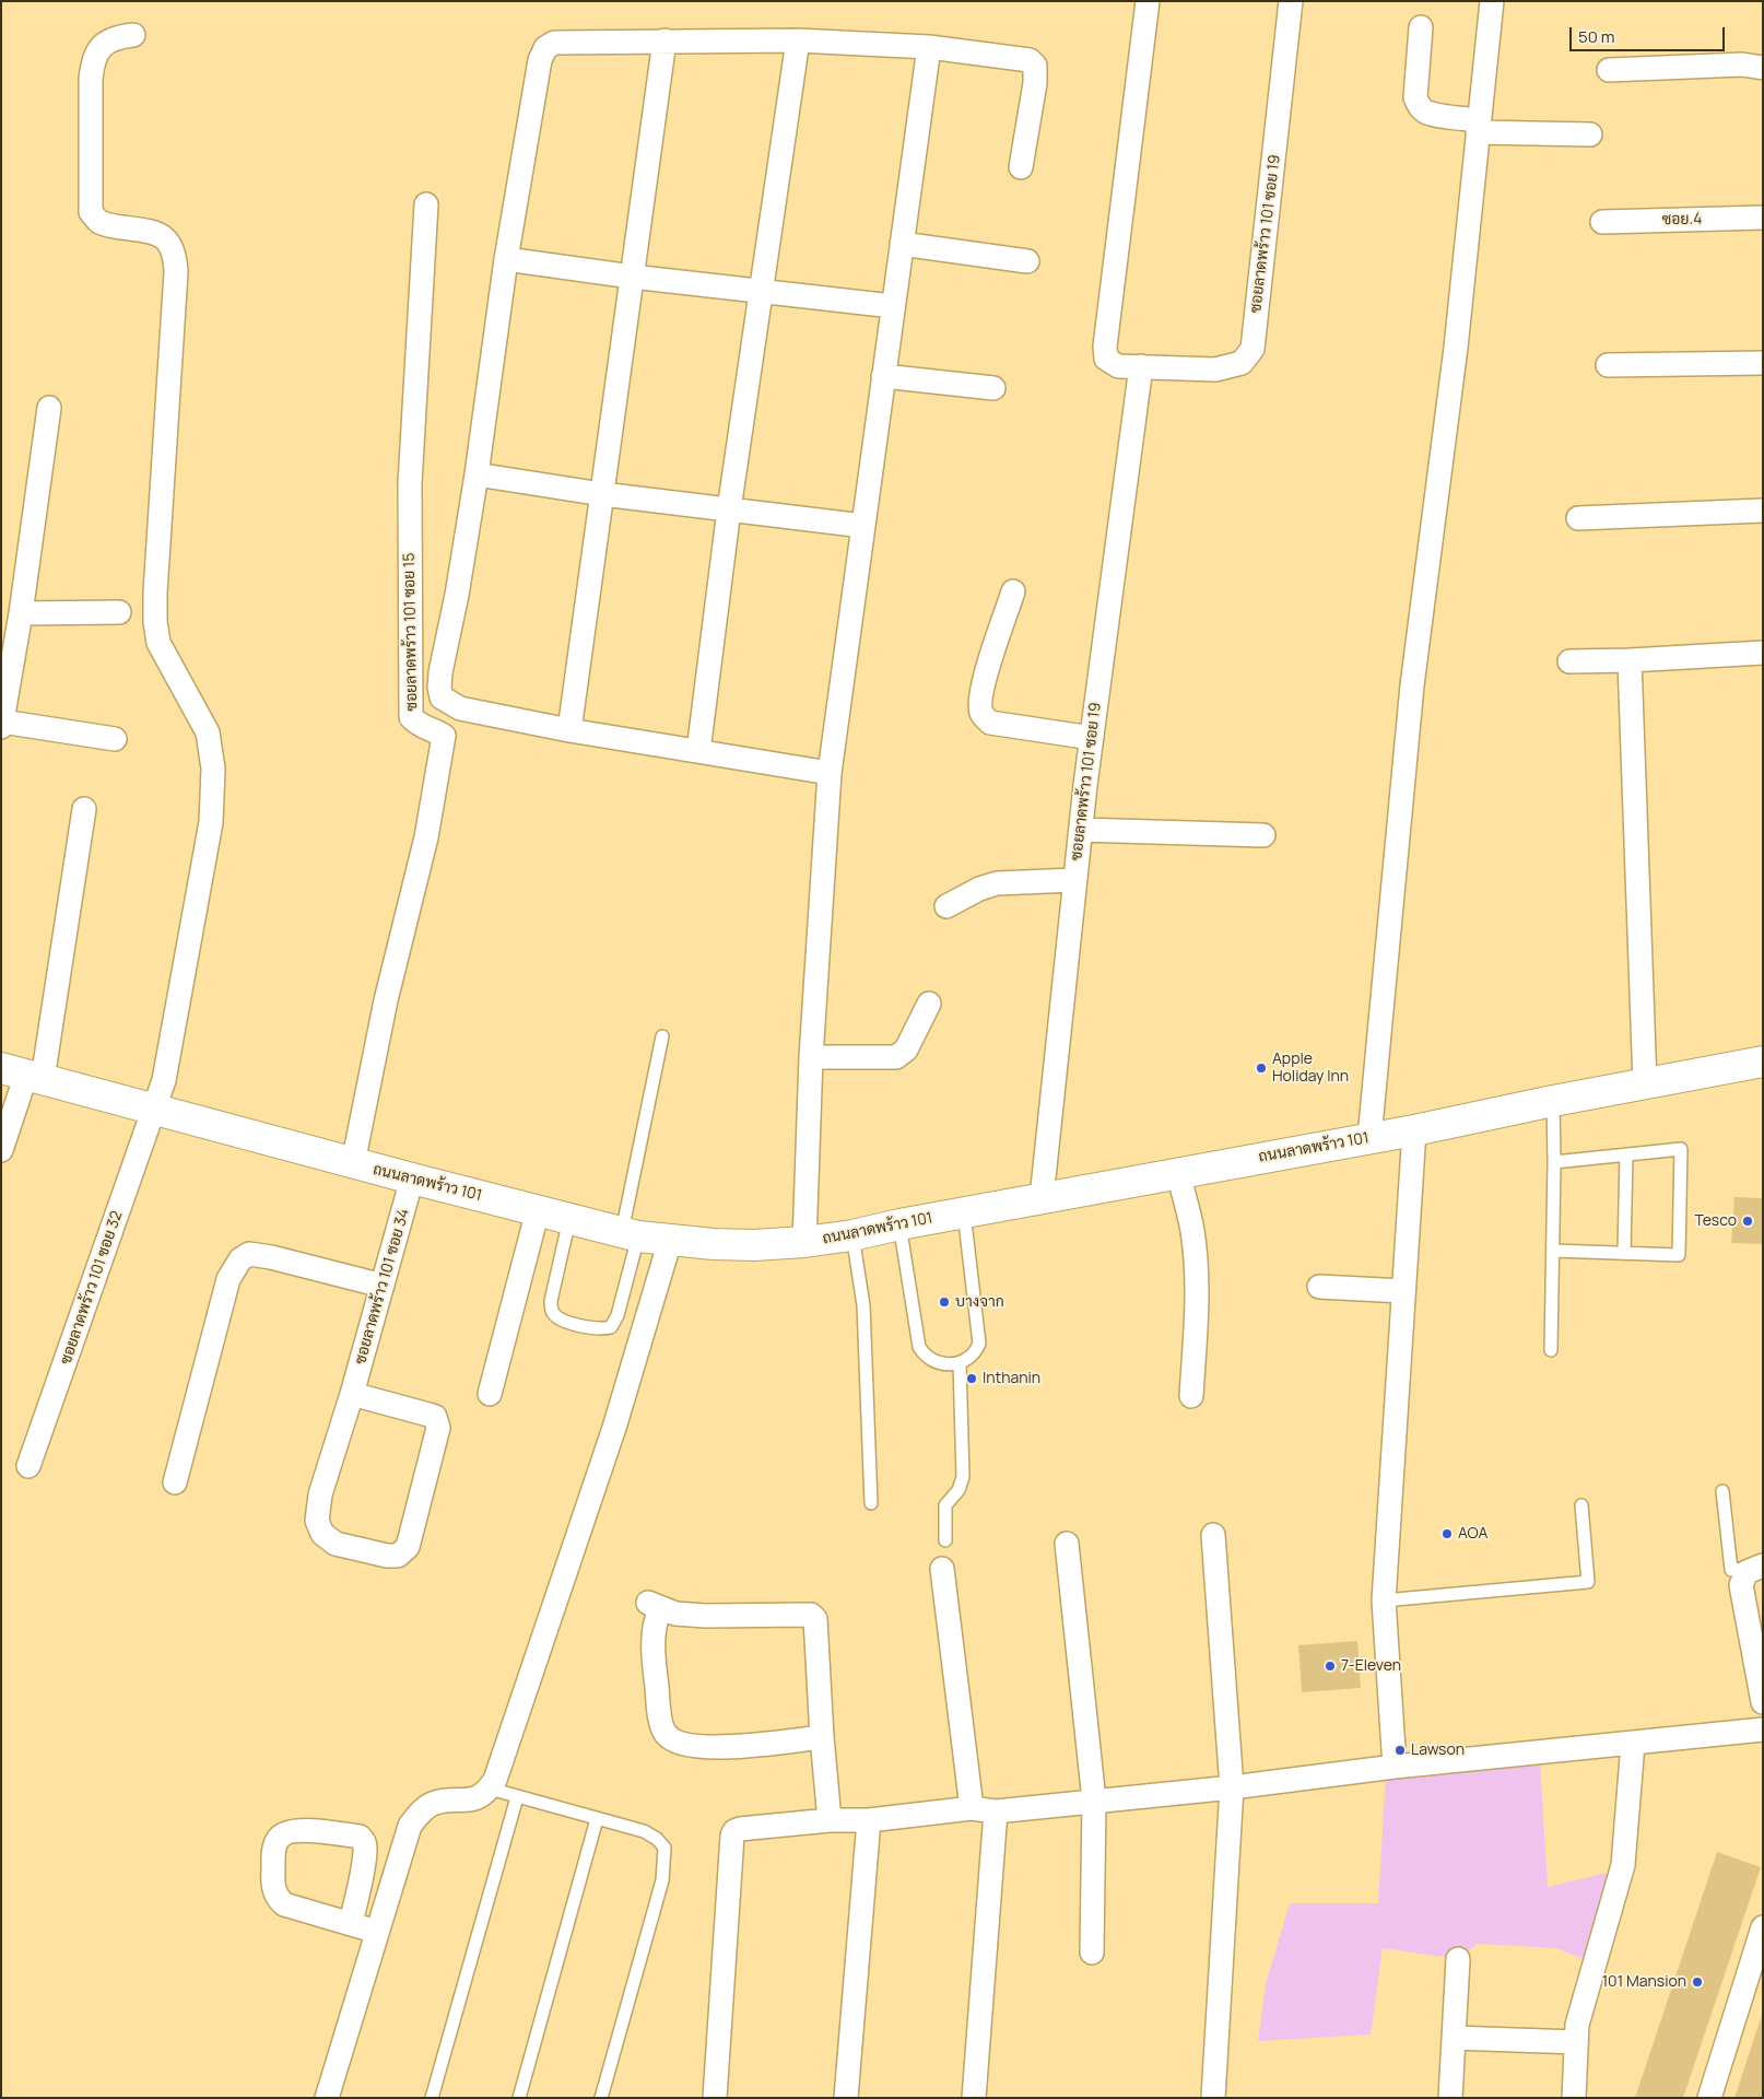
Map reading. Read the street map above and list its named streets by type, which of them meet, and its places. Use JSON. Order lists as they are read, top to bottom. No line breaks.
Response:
{"streets":{"street":["ซอย.4","ซอยลาดพร้าว 101 ซอย 19","ซอยลาดพร้าว 101 ซอย 15","ถนนลาดพร้าว 101","ซอยลาดพร้าว 101 ซอย 34","ซอยลาดพร้าว 101 ซอย 32"]},"crossings":[["ซอยลาดพร้าว 101 ซอย 19","ถนนลาดพร้าว 101"],["ซอยลาดพร้าว 101 ซอย 15","ถนนลาดพร้าว 101"],["ถนนลาดพร้าว 101","ซอยลาดพร้าว 101 ซอย 34"],["ถนนลาดพร้าว 101","ซอยลาดพร้าว 101 ซอย 32"]],"places":["Apple Holiday Inn","Tesco","บางจาก","Inthanin","AOA","7-Eleven","Lawson","101 Mansion"],"scale_bar":"50 m"}
